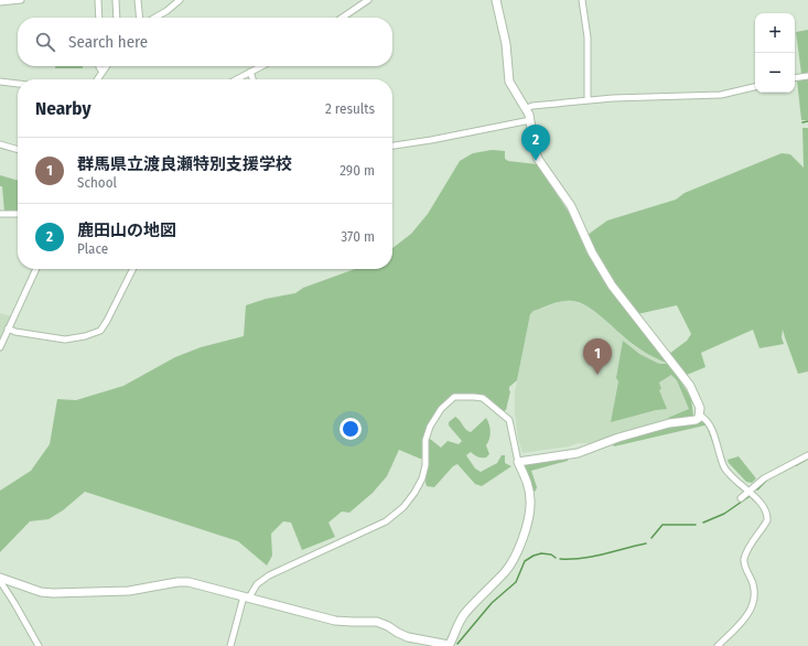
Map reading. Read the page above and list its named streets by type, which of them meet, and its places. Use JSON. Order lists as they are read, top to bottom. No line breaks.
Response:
{"page":{"map_buttons":["+","−"],"search":"Search here","heading":["Nearby","2 results"],"pins":["2","1"],"list":[{"mark":"1","name":"群馬県立渡良瀬特別支援学校","note":"School","value":"290 m"},{"mark":"2","name":"鹿田山の地図","note":"Place","value":"370 m"}]}}
